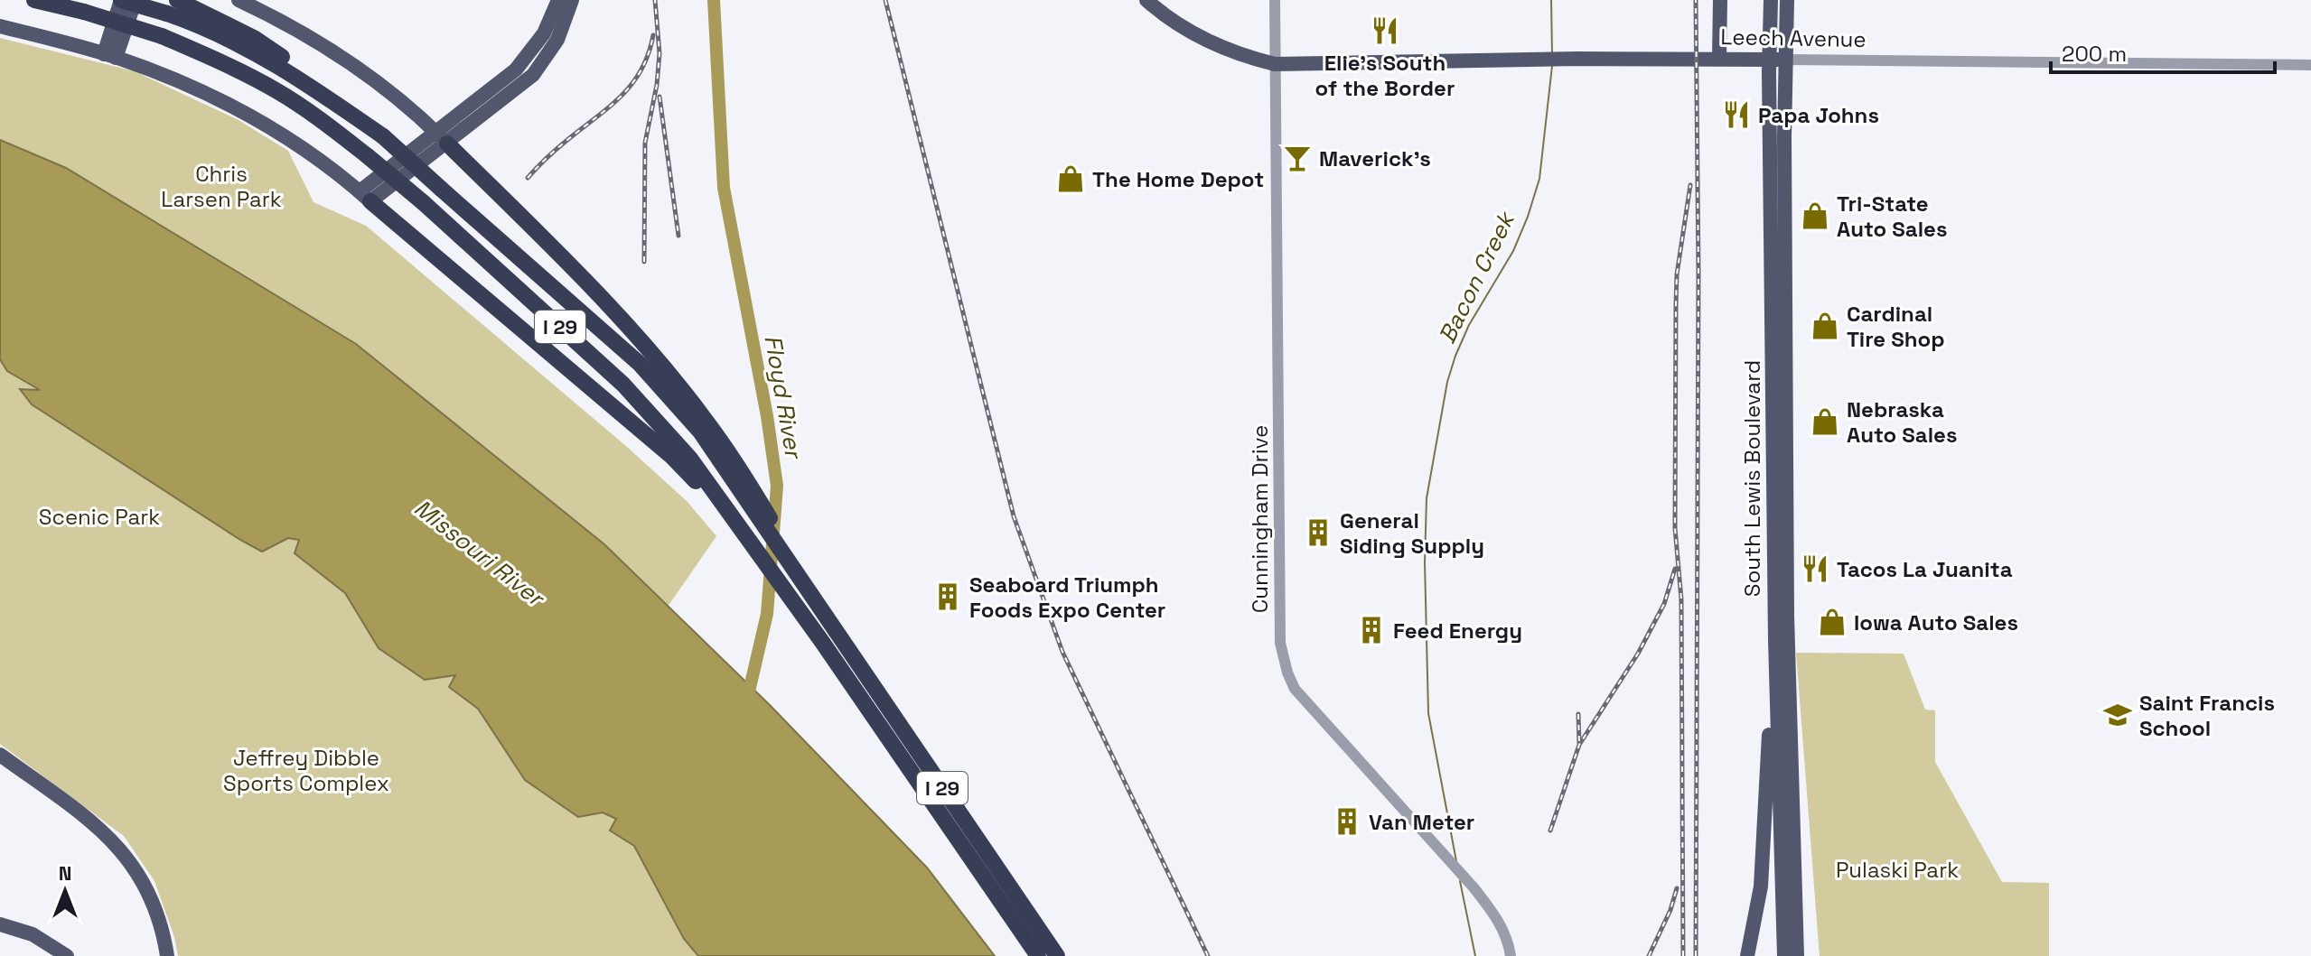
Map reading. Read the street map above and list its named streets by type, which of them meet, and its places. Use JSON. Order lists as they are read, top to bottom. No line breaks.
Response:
{"streets":{"highway":["I 29"],"main road":["Leech Avenue","South Lewis Boulevard"],"street":["Cunningham Drive"]},"crossings":[["Leech Avenue","South Lewis Boulevard"],["Leech Avenue","Cunningham Drive"]],"water":["Bacon Creek","Floyd River","Missouri River"],"parks":["Chris Larsen Park","Scenic Park","Jeffrey Dibble Sports Complex","Pulaski Park"],"places":{"restaurant":["Elie's South of the Border","Papa Johns","Tacos La Juanita"],"bar":["Maverick's"],"shop":["The Home Depot","Tri-State Auto Sales","Cardinal Tire Shop","Nebraska Auto Sales","Iowa Auto Sales"],"building":["General Siding Supply","Seaboard Triumph Foods Expo Center","Feed Energy","Van Meter"],"school or university":["Saint Francis School"]},"scale_bar":"200 m","north":"top"}
